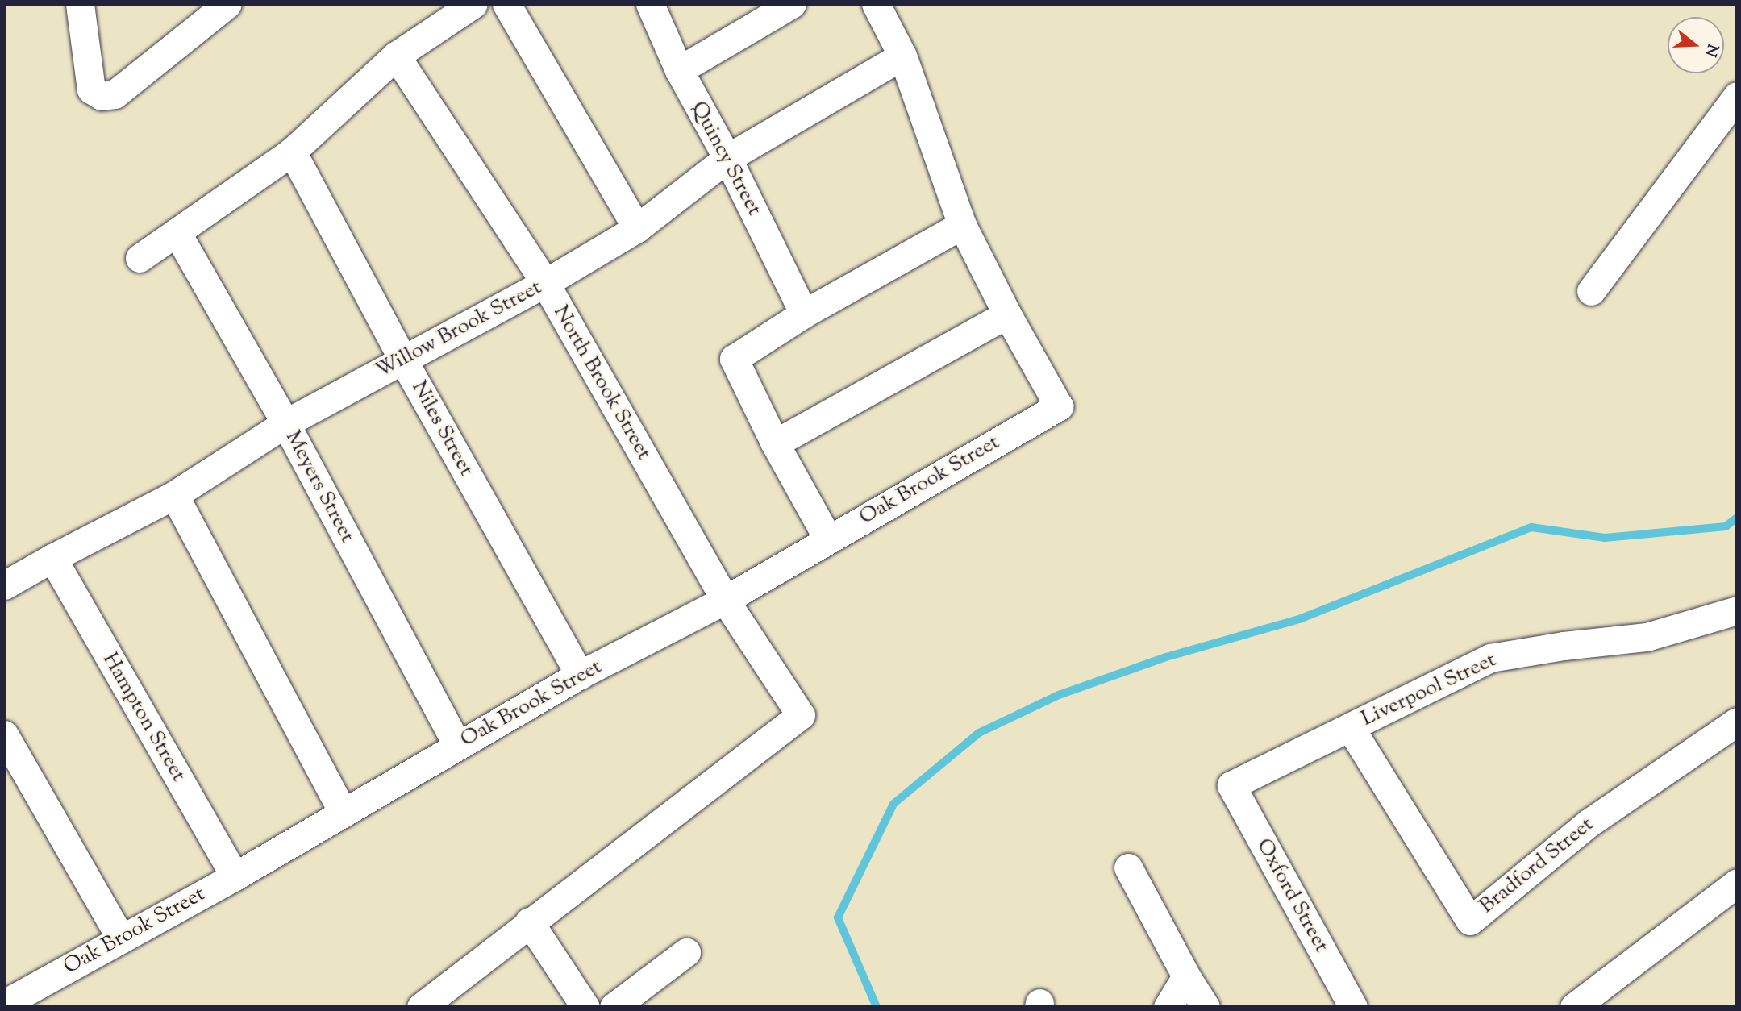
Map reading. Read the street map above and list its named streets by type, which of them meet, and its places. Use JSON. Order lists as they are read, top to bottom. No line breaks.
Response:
{"streets":{"street":["Quincy Street","Willow Brook Street","North Brook Street","Niles Street","Oak Brook Street","Meyers Street","Liverpool Street","Hampton Street","Bradford Street","Oxford Street"]},"crossings":[["Quincy Street","Willow Brook Street"],["Willow Brook Street","North Brook Street"],["Willow Brook Street","Niles Street"],["Willow Brook Street","Meyers Street"],["Willow Brook Street","Hampton Street"],["North Brook Street","Oak Brook Street"],["Niles Street","Oak Brook Street"],["Oak Brook Street","Meyers Street"],["Oak Brook Street","Hampton Street"],["Liverpool Street","Bradford Street"],["Liverpool Street","Oxford Street"]],"north":"right"}
